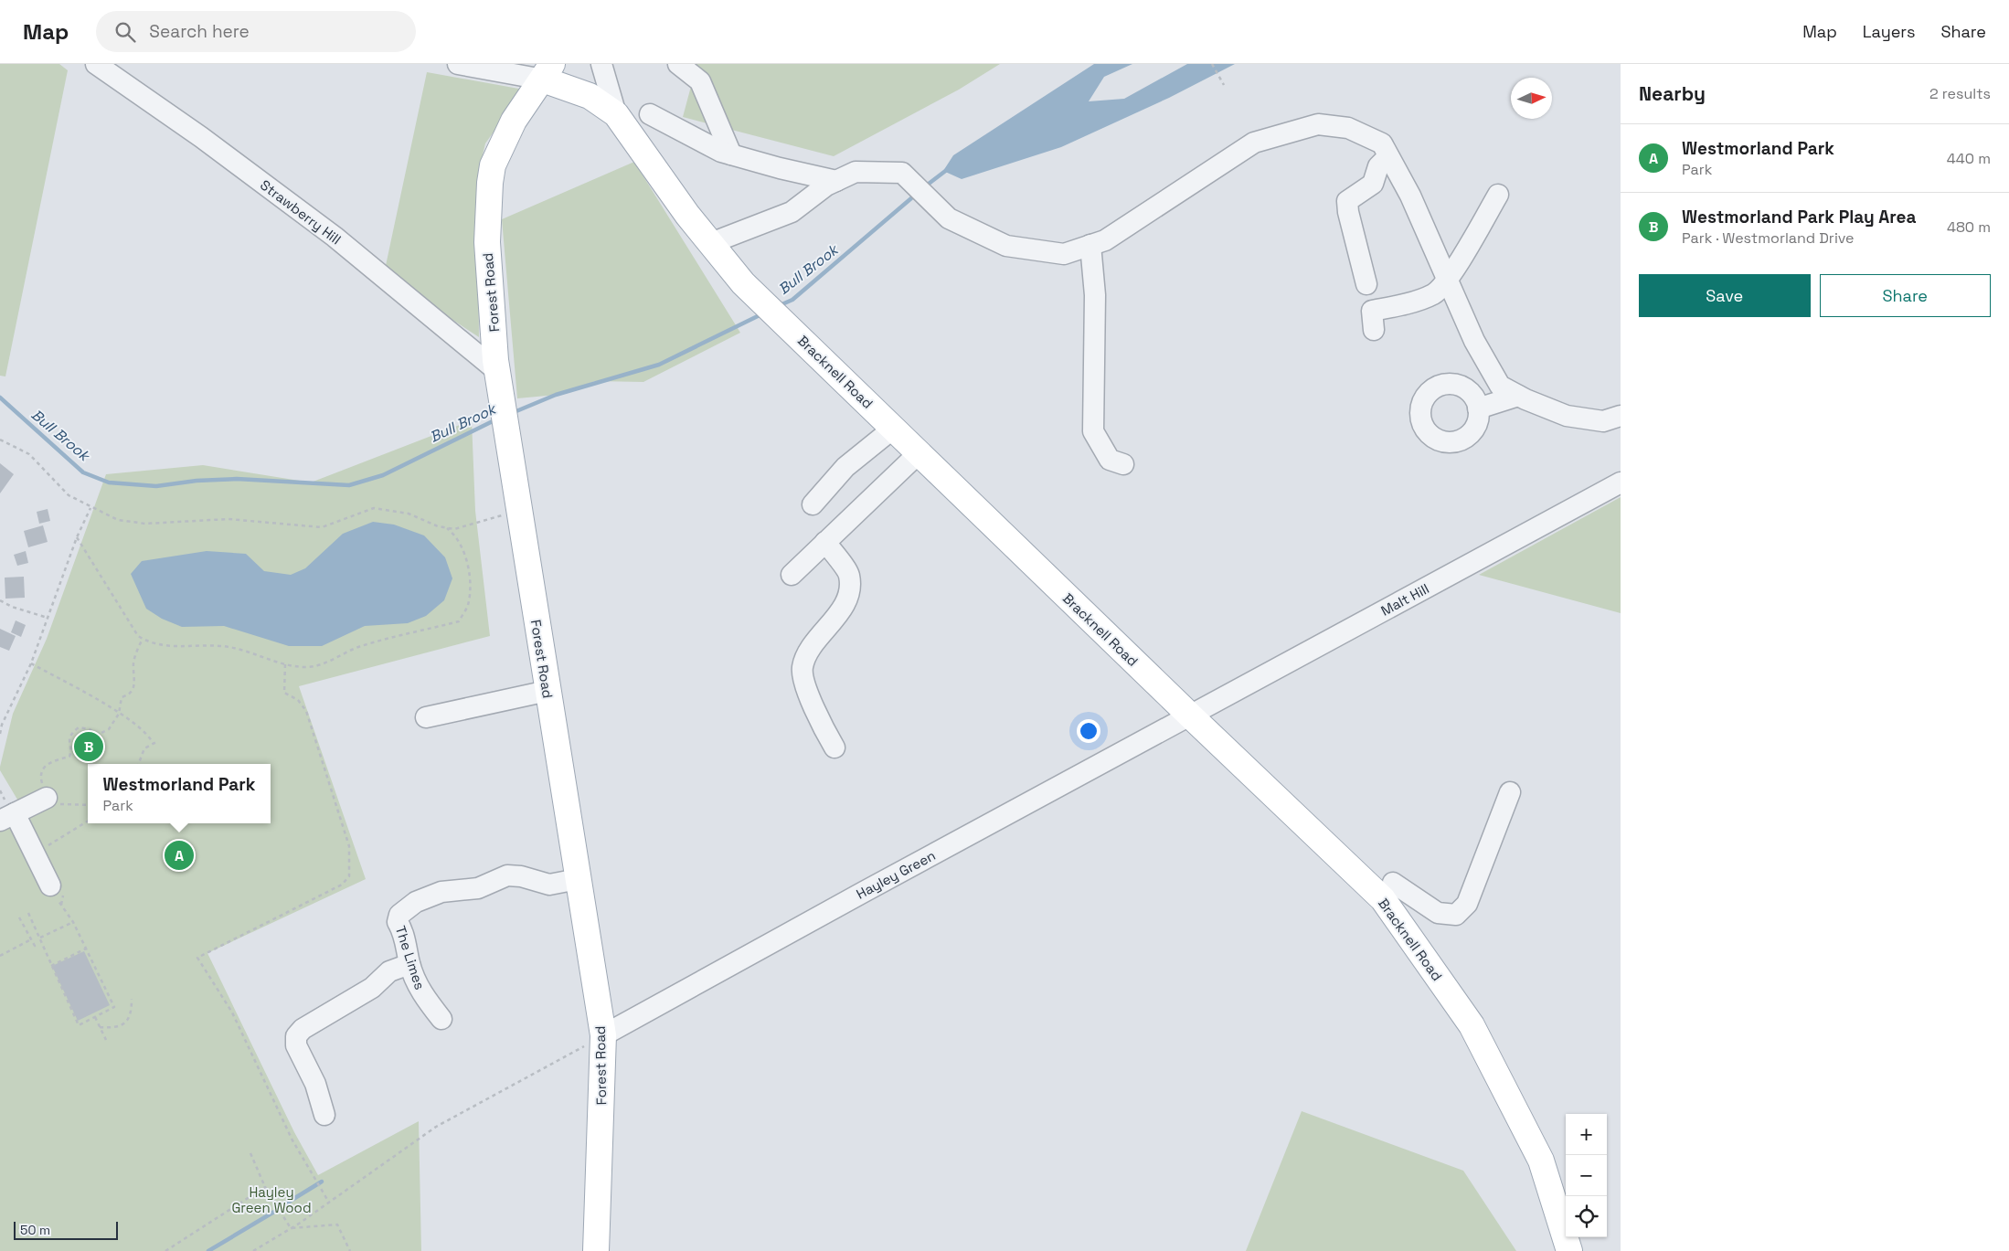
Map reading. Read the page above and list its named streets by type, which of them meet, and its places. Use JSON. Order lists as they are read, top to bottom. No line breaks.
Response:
{"streets":{"main road":["Forest Road","Bracknell Road"],"street":["Strawberry Hill","Malt Hill","Hayley Green","The Limes"]},"crossings":[["Strawberry Hill","Forest Road"],["Forest Road","Bracknell Road"],["Forest Road","Hayley Green"],["Forest Road","The Limes"],["Bracknell Road","Malt Hill"],["Bracknell Road","Hayley Green"],["Malt Hill","Hayley Green"]],"water":["Bull Brook"],"parks":["Hayley Green Wood"],"scale_bar":"50 m","north":"right","page":{"header":"Map","search":"Search here","nav":["Map","Layers","Share"],"heading":["Nearby","2 results"],"list":[{"mark":"A","name":"Westmorland Park","note":"Park","value":"440 m"},{"mark":"B","name":"Westmorland Park Play Area","note":"Park · Westmorland Drive","value":"480 m"}],"buttons":["Save","Share"],"pins":["B","A"],"popup":["Westmorland Park","Park"],"map_buttons":["+","−"],"scale":"50 m"}}
